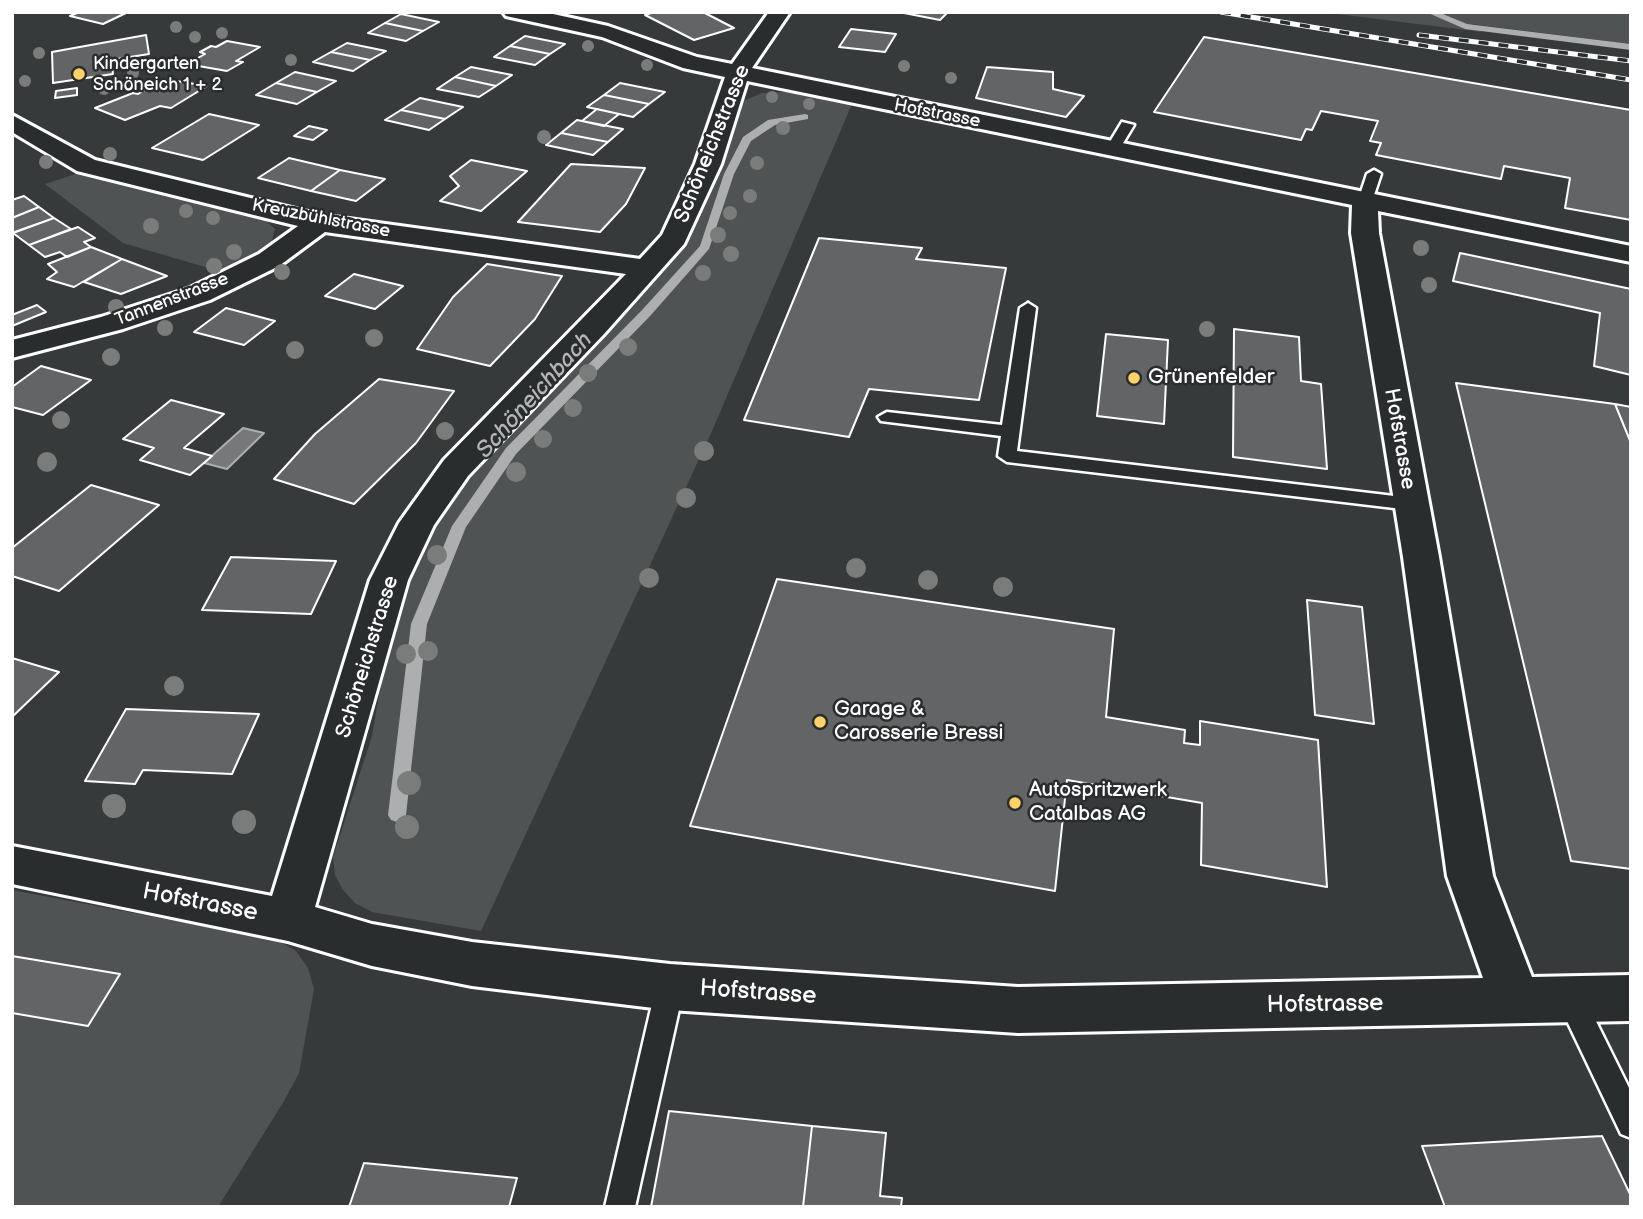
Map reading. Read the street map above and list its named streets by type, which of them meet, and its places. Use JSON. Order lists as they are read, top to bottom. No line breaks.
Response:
{"streets":{"street":["Hofstrasse","Schöneichstrasse","Kreuzbühlstrasse","Tannenstrasse"]},"crossings":[["Hofstrasse","Schöneichstrasse"],["Schöneichstrasse","Kreuzbühlstrasse"],["Kreuzbühlstrasse","Tannenstrasse"]],"water":["Schöneichbach"],"places":["Kindergarten Schöneich 1 + 2","Grünenfelder","Garage & Carosserie Bressi","Autospritzwerk Catalbas AG"]}
